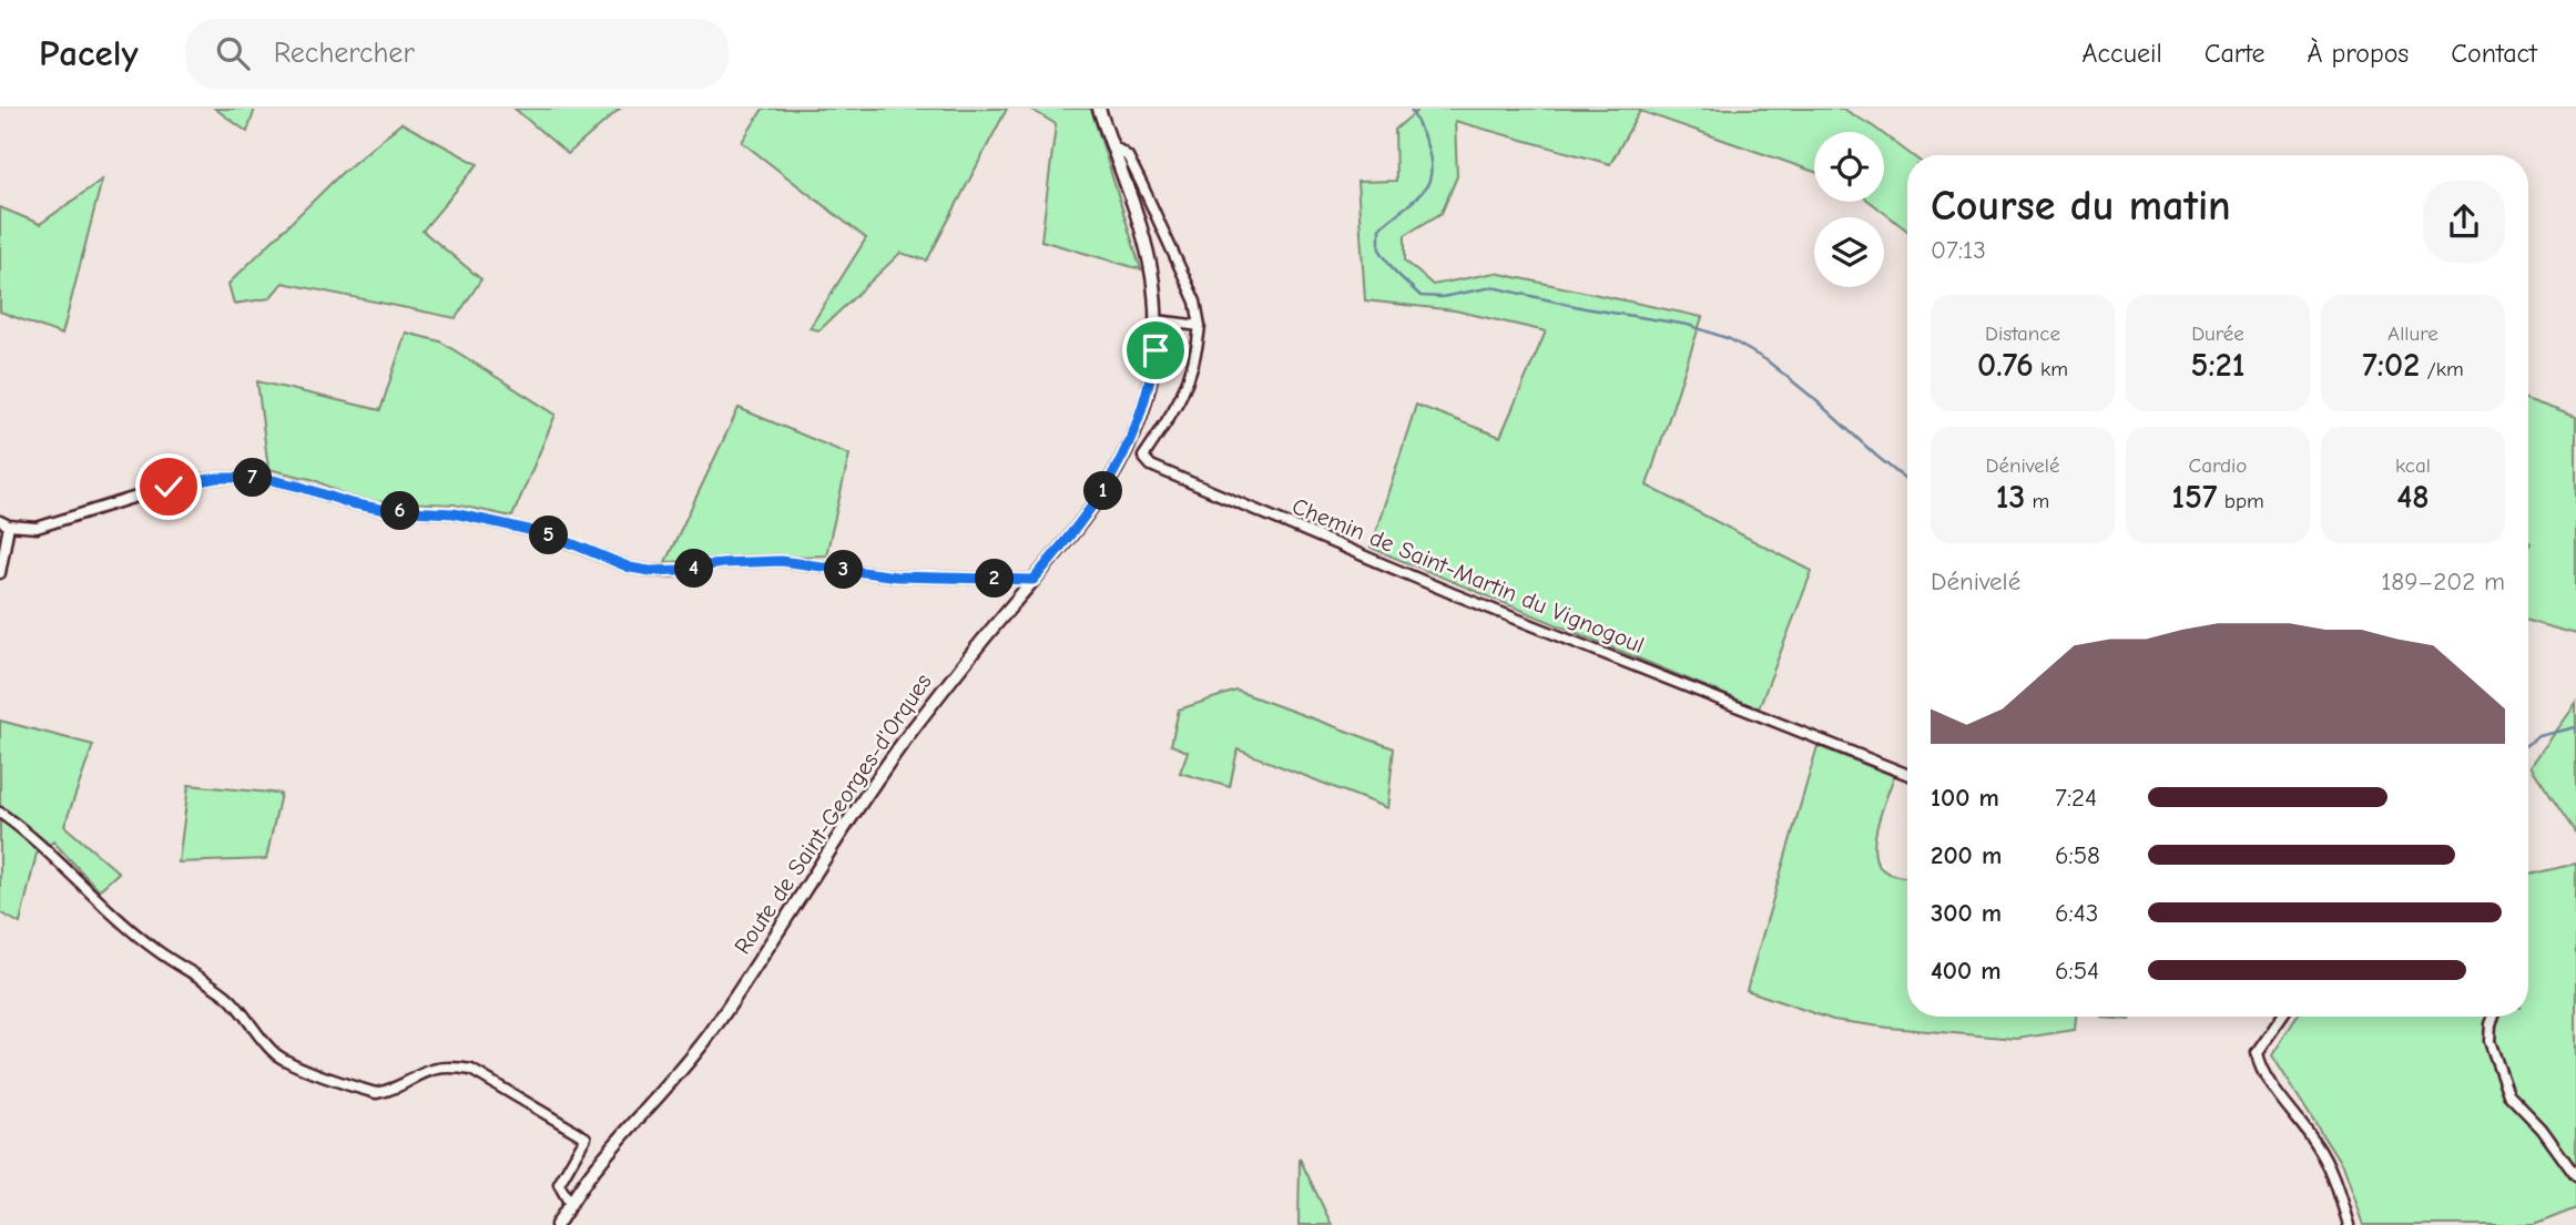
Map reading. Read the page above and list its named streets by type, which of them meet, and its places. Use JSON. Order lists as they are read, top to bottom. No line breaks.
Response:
{"streets":{"street":["Chemin de Saint-Martin du Vignogoul","Route de Saint-Georges-d'Orques"]},"crossings":[["Chemin de Saint-Martin du Vignogoul","Route de Saint-Georges-d'Orques"]],"page":{"header":"Pacely","search":"Rechercher","nav":["Accueil","Carte","À propos","Contact"],"heading":["Course du matin","07:13"],"stats":[["Distance","0.76 km"],["Durée","5:21"],["Allure","7:02 /km"],["Dénivelé","13 m"],["Cardio","157 bpm"],["kcal","48"]],"pins":["7","1","6","5","4","3","2"],"chart":["Dénivelé","189–202 m"],"list":[{"name":"100 m","note":"7:24"},{"name":"200 m","note":"6:58"},{"name":"300 m","note":"6:43"},{"name":"400 m","note":"6:54"}]}}
